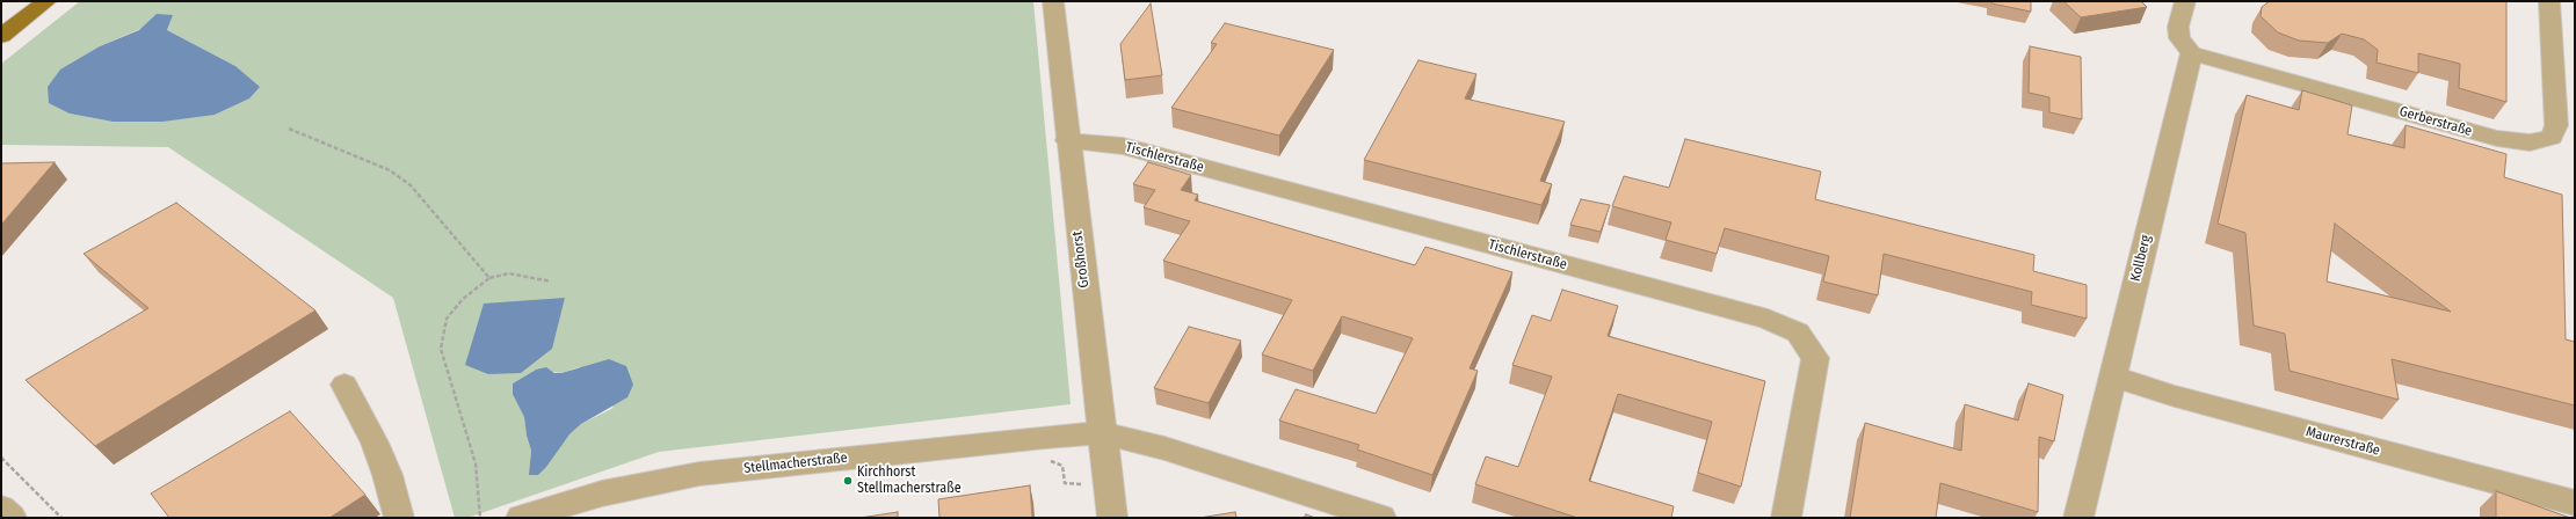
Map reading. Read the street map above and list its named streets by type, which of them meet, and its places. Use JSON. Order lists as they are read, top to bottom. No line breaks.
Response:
{"streets":{"street":["Gerberstraße","Tischlerstraße","Kollberg","Großhorst","Maurerstraße","Stellmacherstraße"]},"crossings":[["Gerberstraße","Kollberg"],["Tischlerstraße","Großhorst"],["Kollberg","Maurerstraße"],["Großhorst","Stellmacherstraße"]],"places":["Kirchhorst Stellmacherstraße"]}
